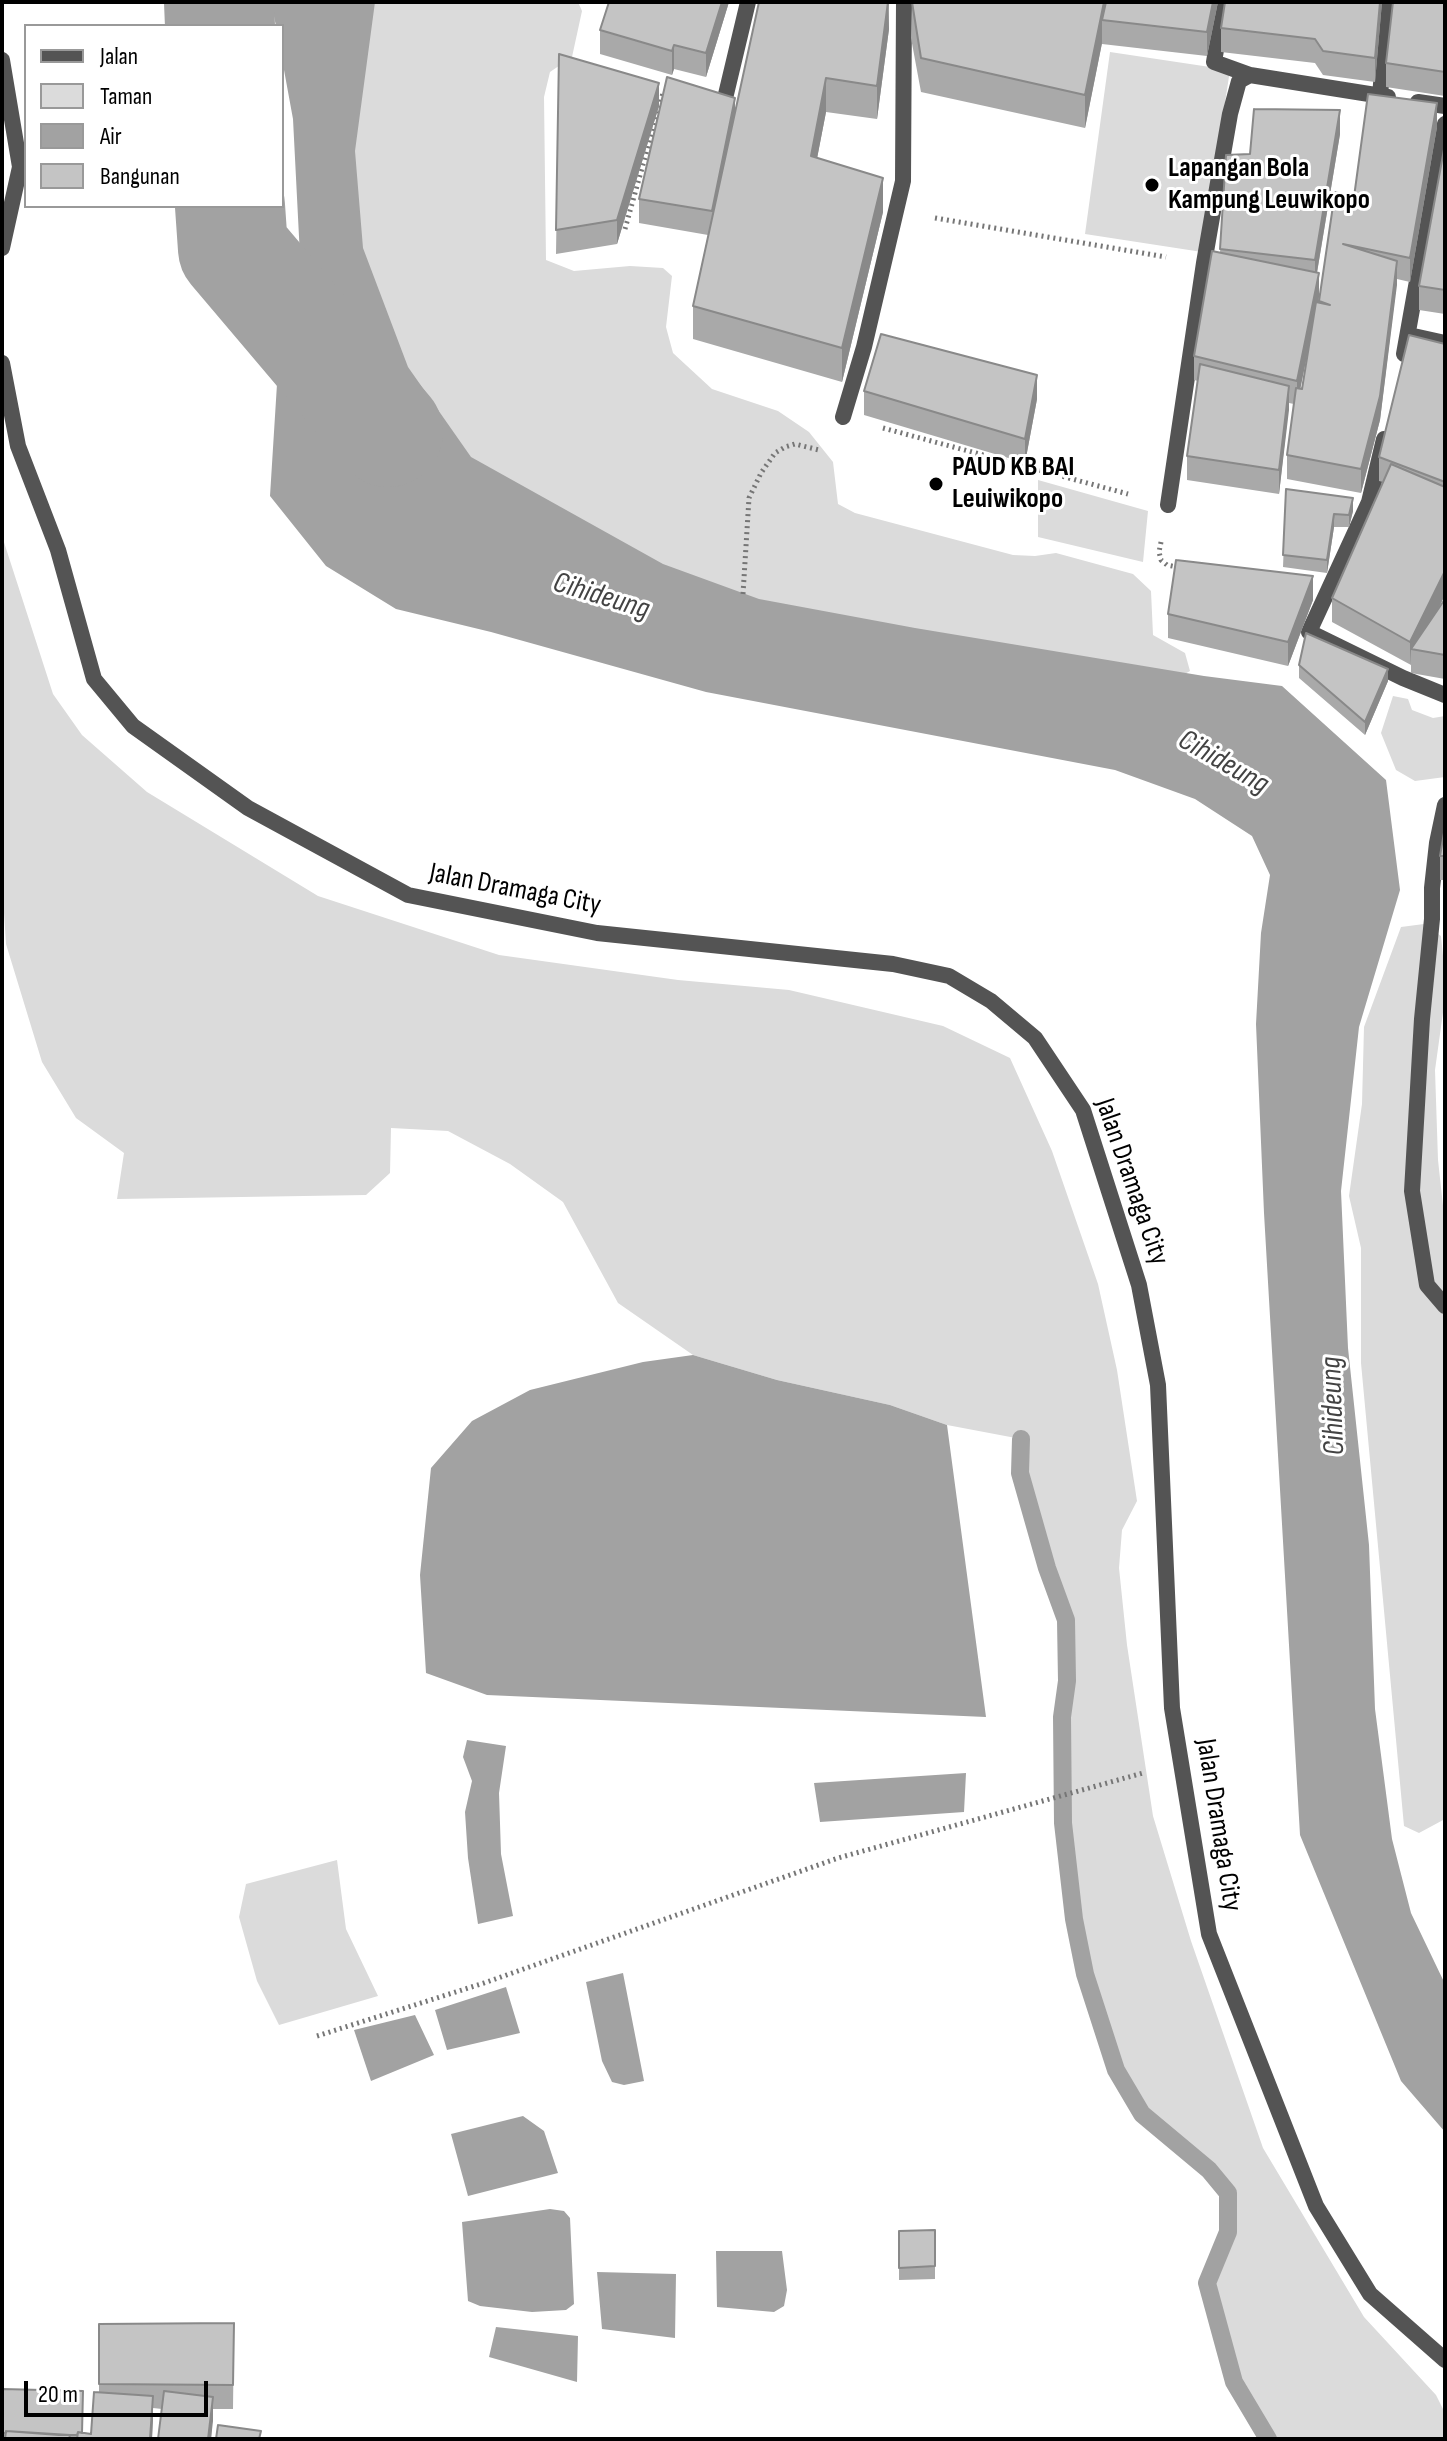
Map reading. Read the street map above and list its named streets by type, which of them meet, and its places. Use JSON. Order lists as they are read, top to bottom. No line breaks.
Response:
{"streets":{"street":["Jalan Dramaga City"]},"water":["Cihideung"],"places":["Lapangan Bola Kampung Leuwikopo","PAUD KB BAI Leuiwikopo"],"legend":["Jalan","Taman","Air","Bangunan"],"scale_bar":"20 m"}
